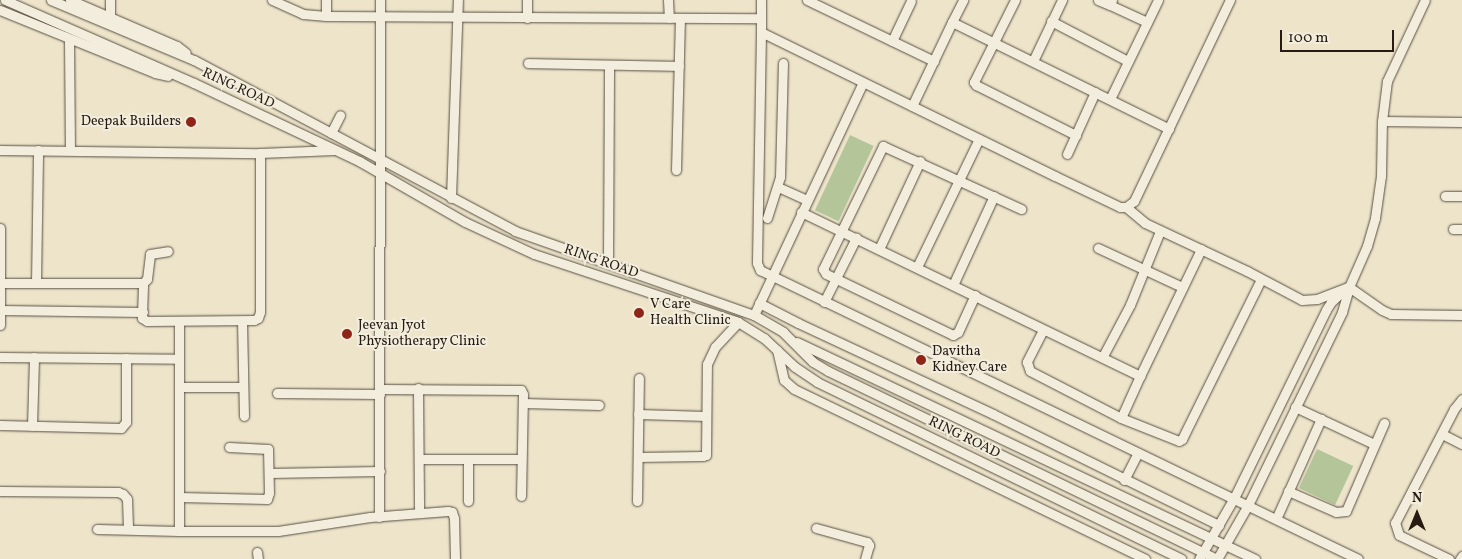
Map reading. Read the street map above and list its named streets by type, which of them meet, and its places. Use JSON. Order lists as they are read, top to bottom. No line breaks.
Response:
{"streets":{"street":["RING ROAD"]},"places":["Deepak Builders","V Care Health Clinic","Jeevan Jyot Physiotherapy Clinic","Davitha Kidney Care"],"scale_bar":"100 m","north":"top"}
